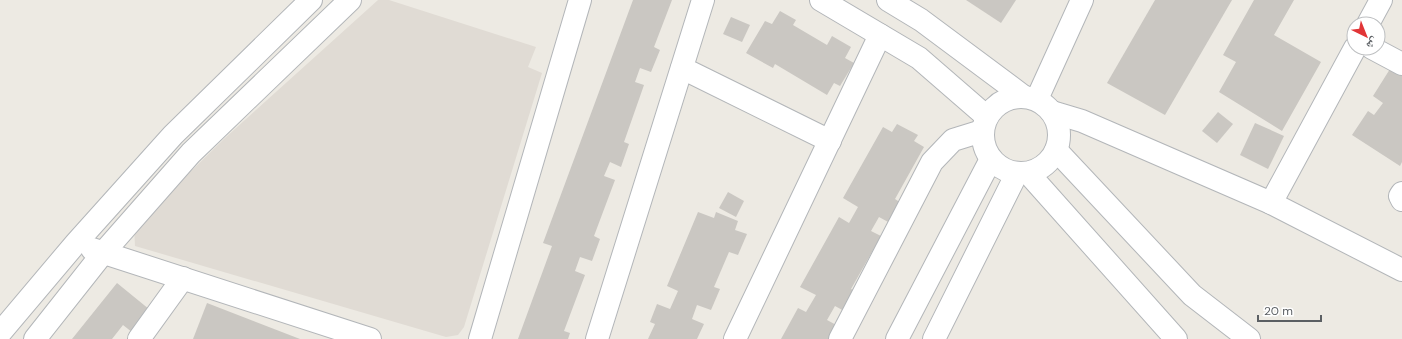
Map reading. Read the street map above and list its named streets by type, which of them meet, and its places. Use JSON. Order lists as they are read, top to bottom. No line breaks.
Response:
{"scale_bar":"20 m","north":"bottom right"}
